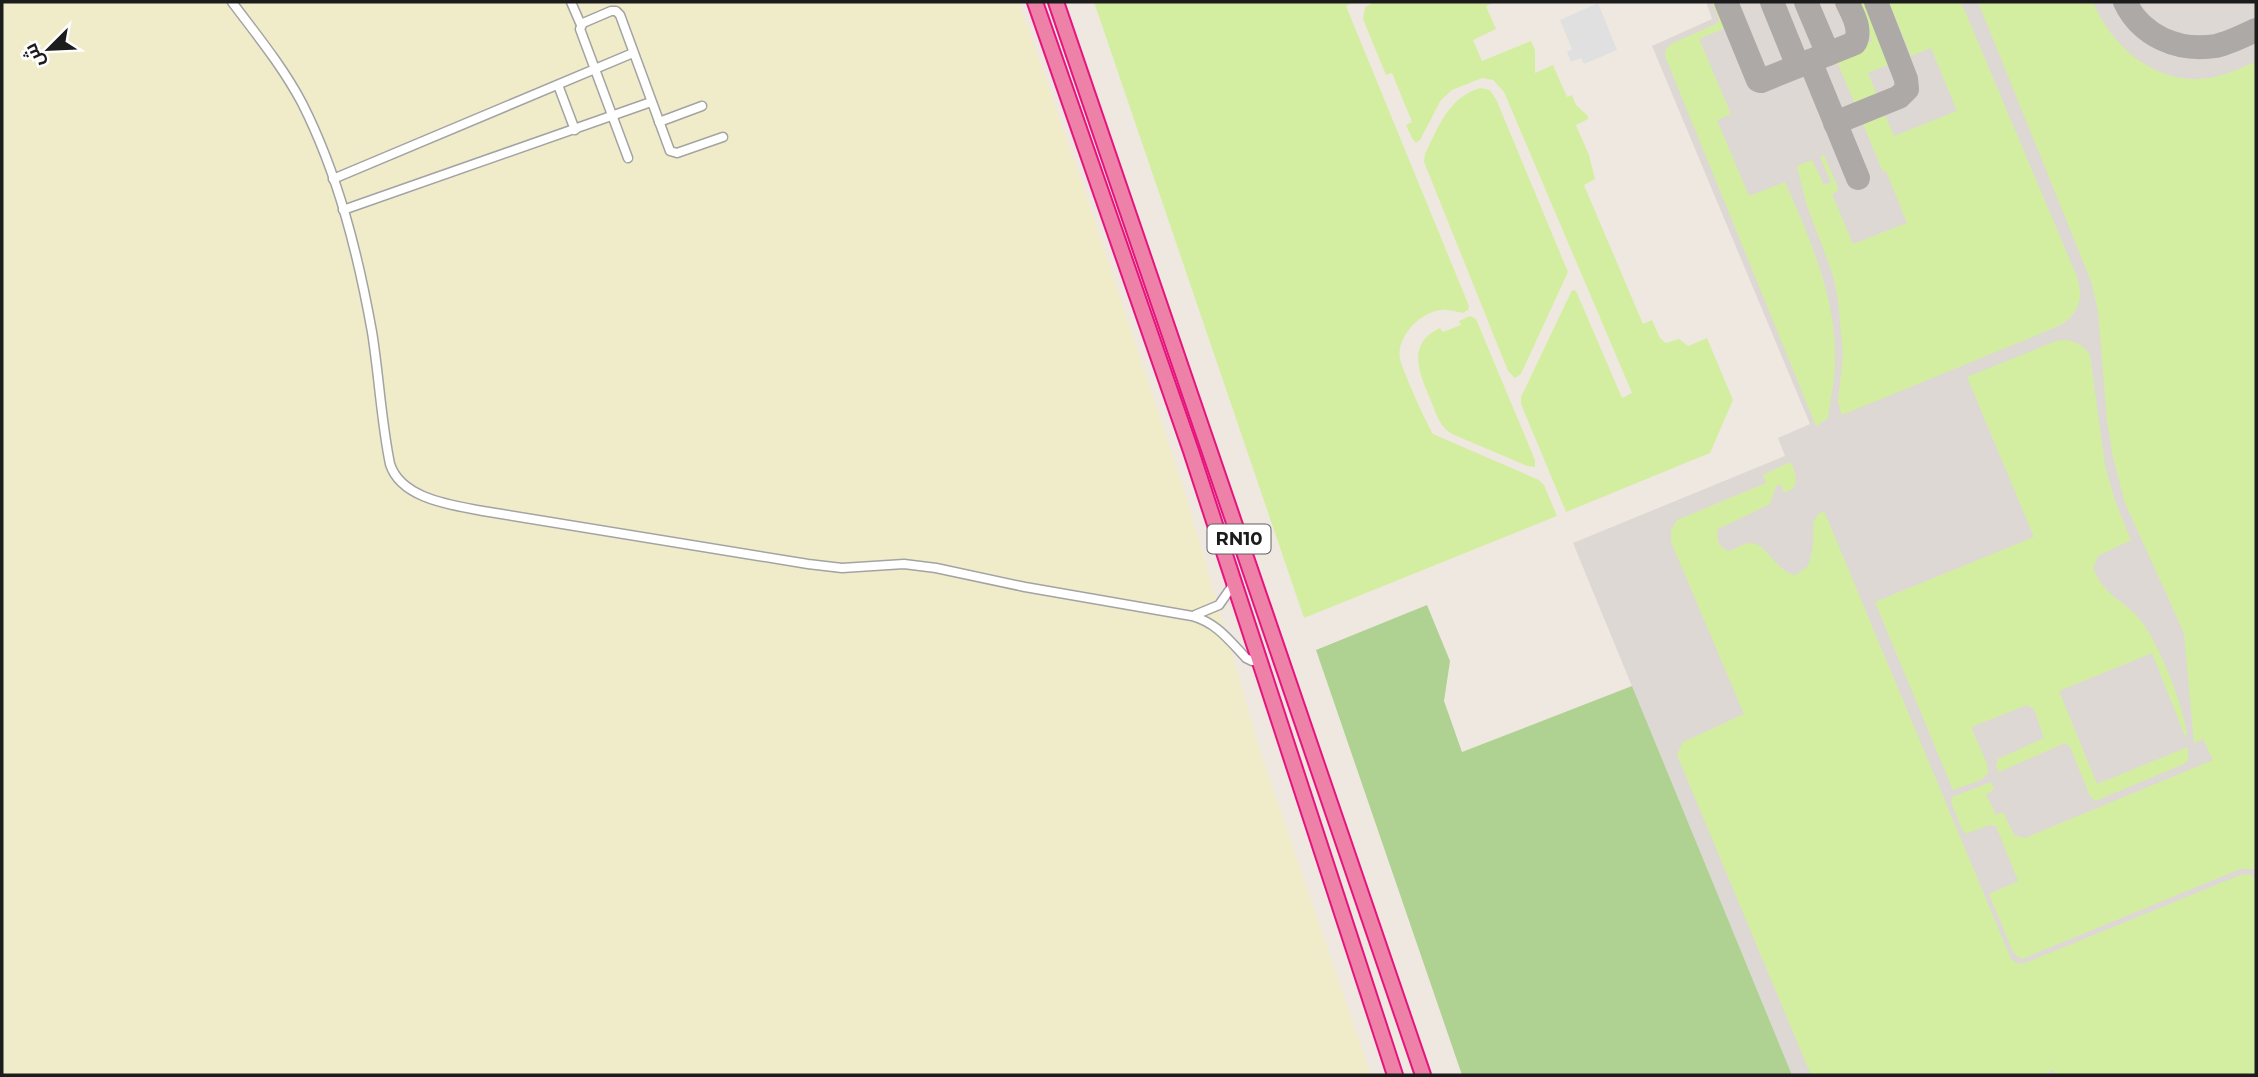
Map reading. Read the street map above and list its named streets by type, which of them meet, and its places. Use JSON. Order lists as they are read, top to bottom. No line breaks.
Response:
{"streets":{"highway":["RN10"]},"north":"bottom left"}
